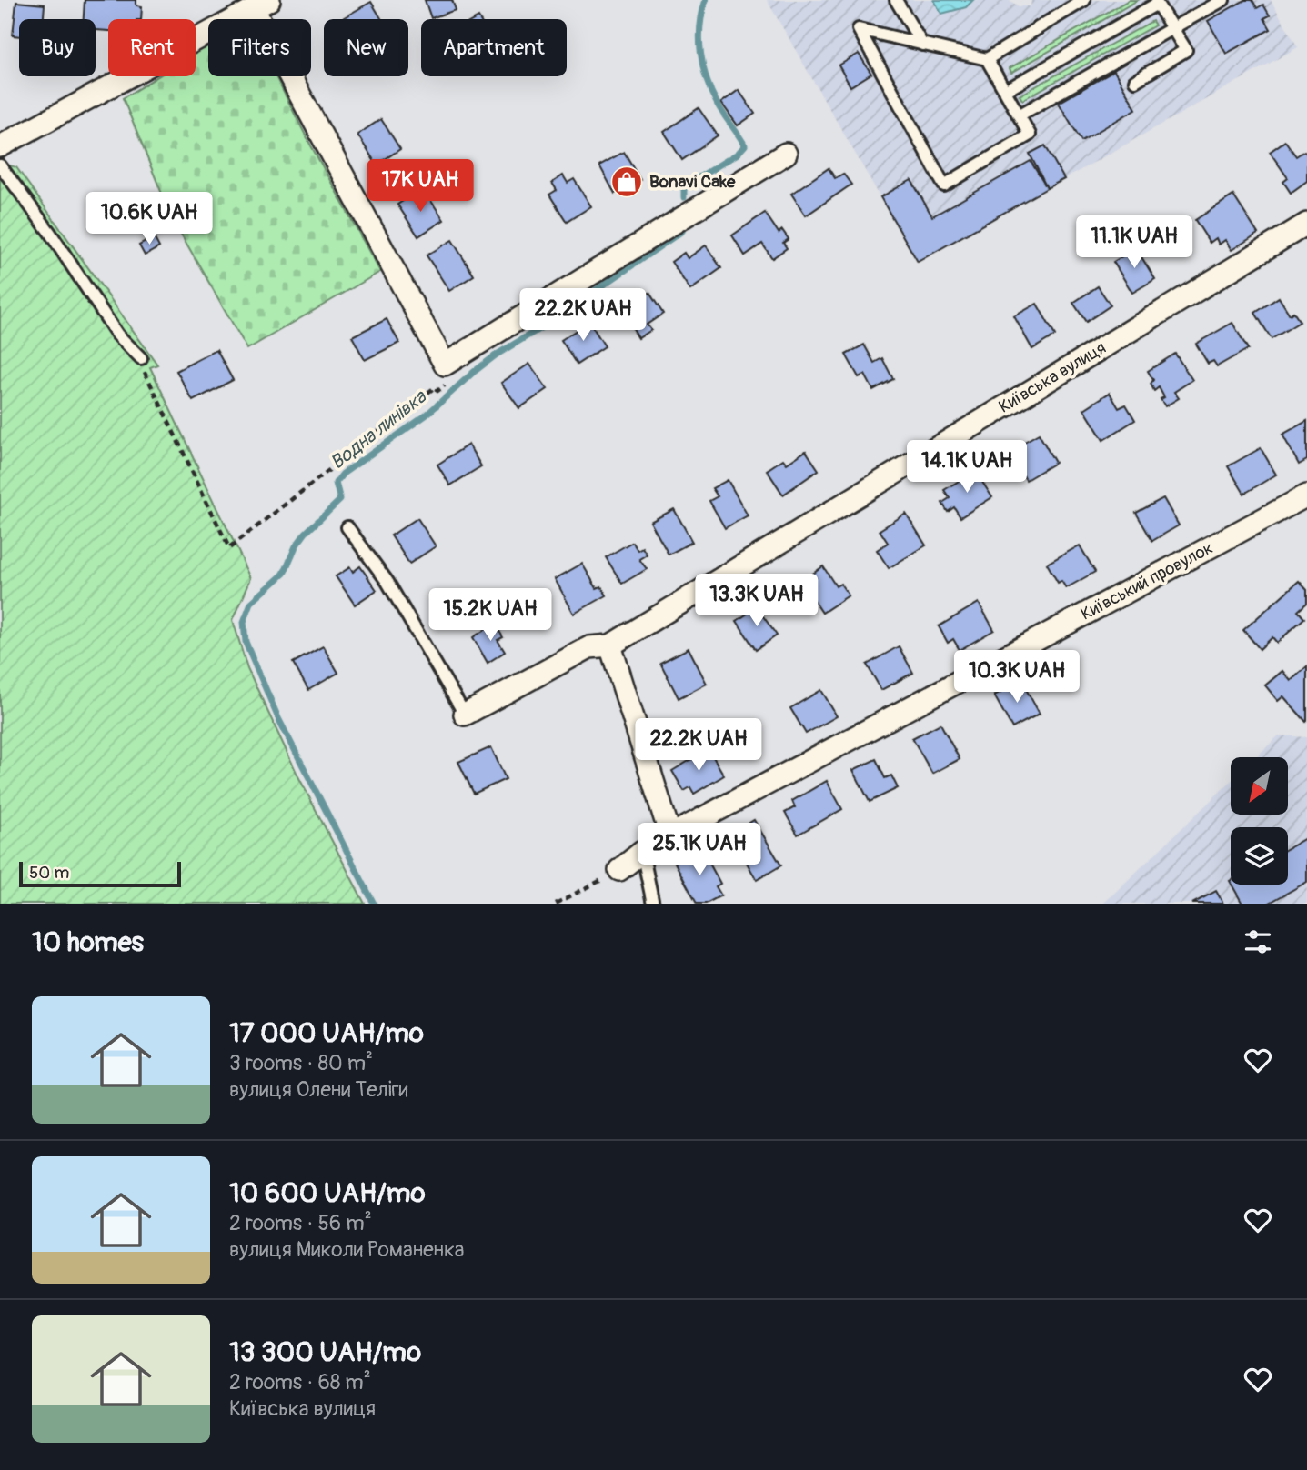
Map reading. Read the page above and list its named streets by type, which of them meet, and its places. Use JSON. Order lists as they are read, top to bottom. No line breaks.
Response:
{"streets":{"street":["Київська вулиця","Київський провулок"]},"water":["Водна линівка"],"places":{"shop":["Bonavi Cake"]},"scale_bar":"50 m","north":"bottom left","page":{"chip":["Buy","Rent","Filters","New","Apartment"],"price":["17K UAH","10.6K UAH","11.1K UAH","22.2K UAH","14.1K UAH","13.3K UAH","15.2K UAH","10.3K UAH","22.2K UAH","25.1K UAH"],"scale":"50 m","heading":"10 homes","list":[{"name":"17 000 UAH/mo","note":"3 rooms · 80 m² · вулиця Олени Теліги"},{"name":"10 600 UAH/mo","note":"2 rooms · 56 m² · вулиця Миколи Романенка"},{"name":"13 300 UAH/mo","note":"2 rooms · 68 m² · Київська вулиця"}]}}
